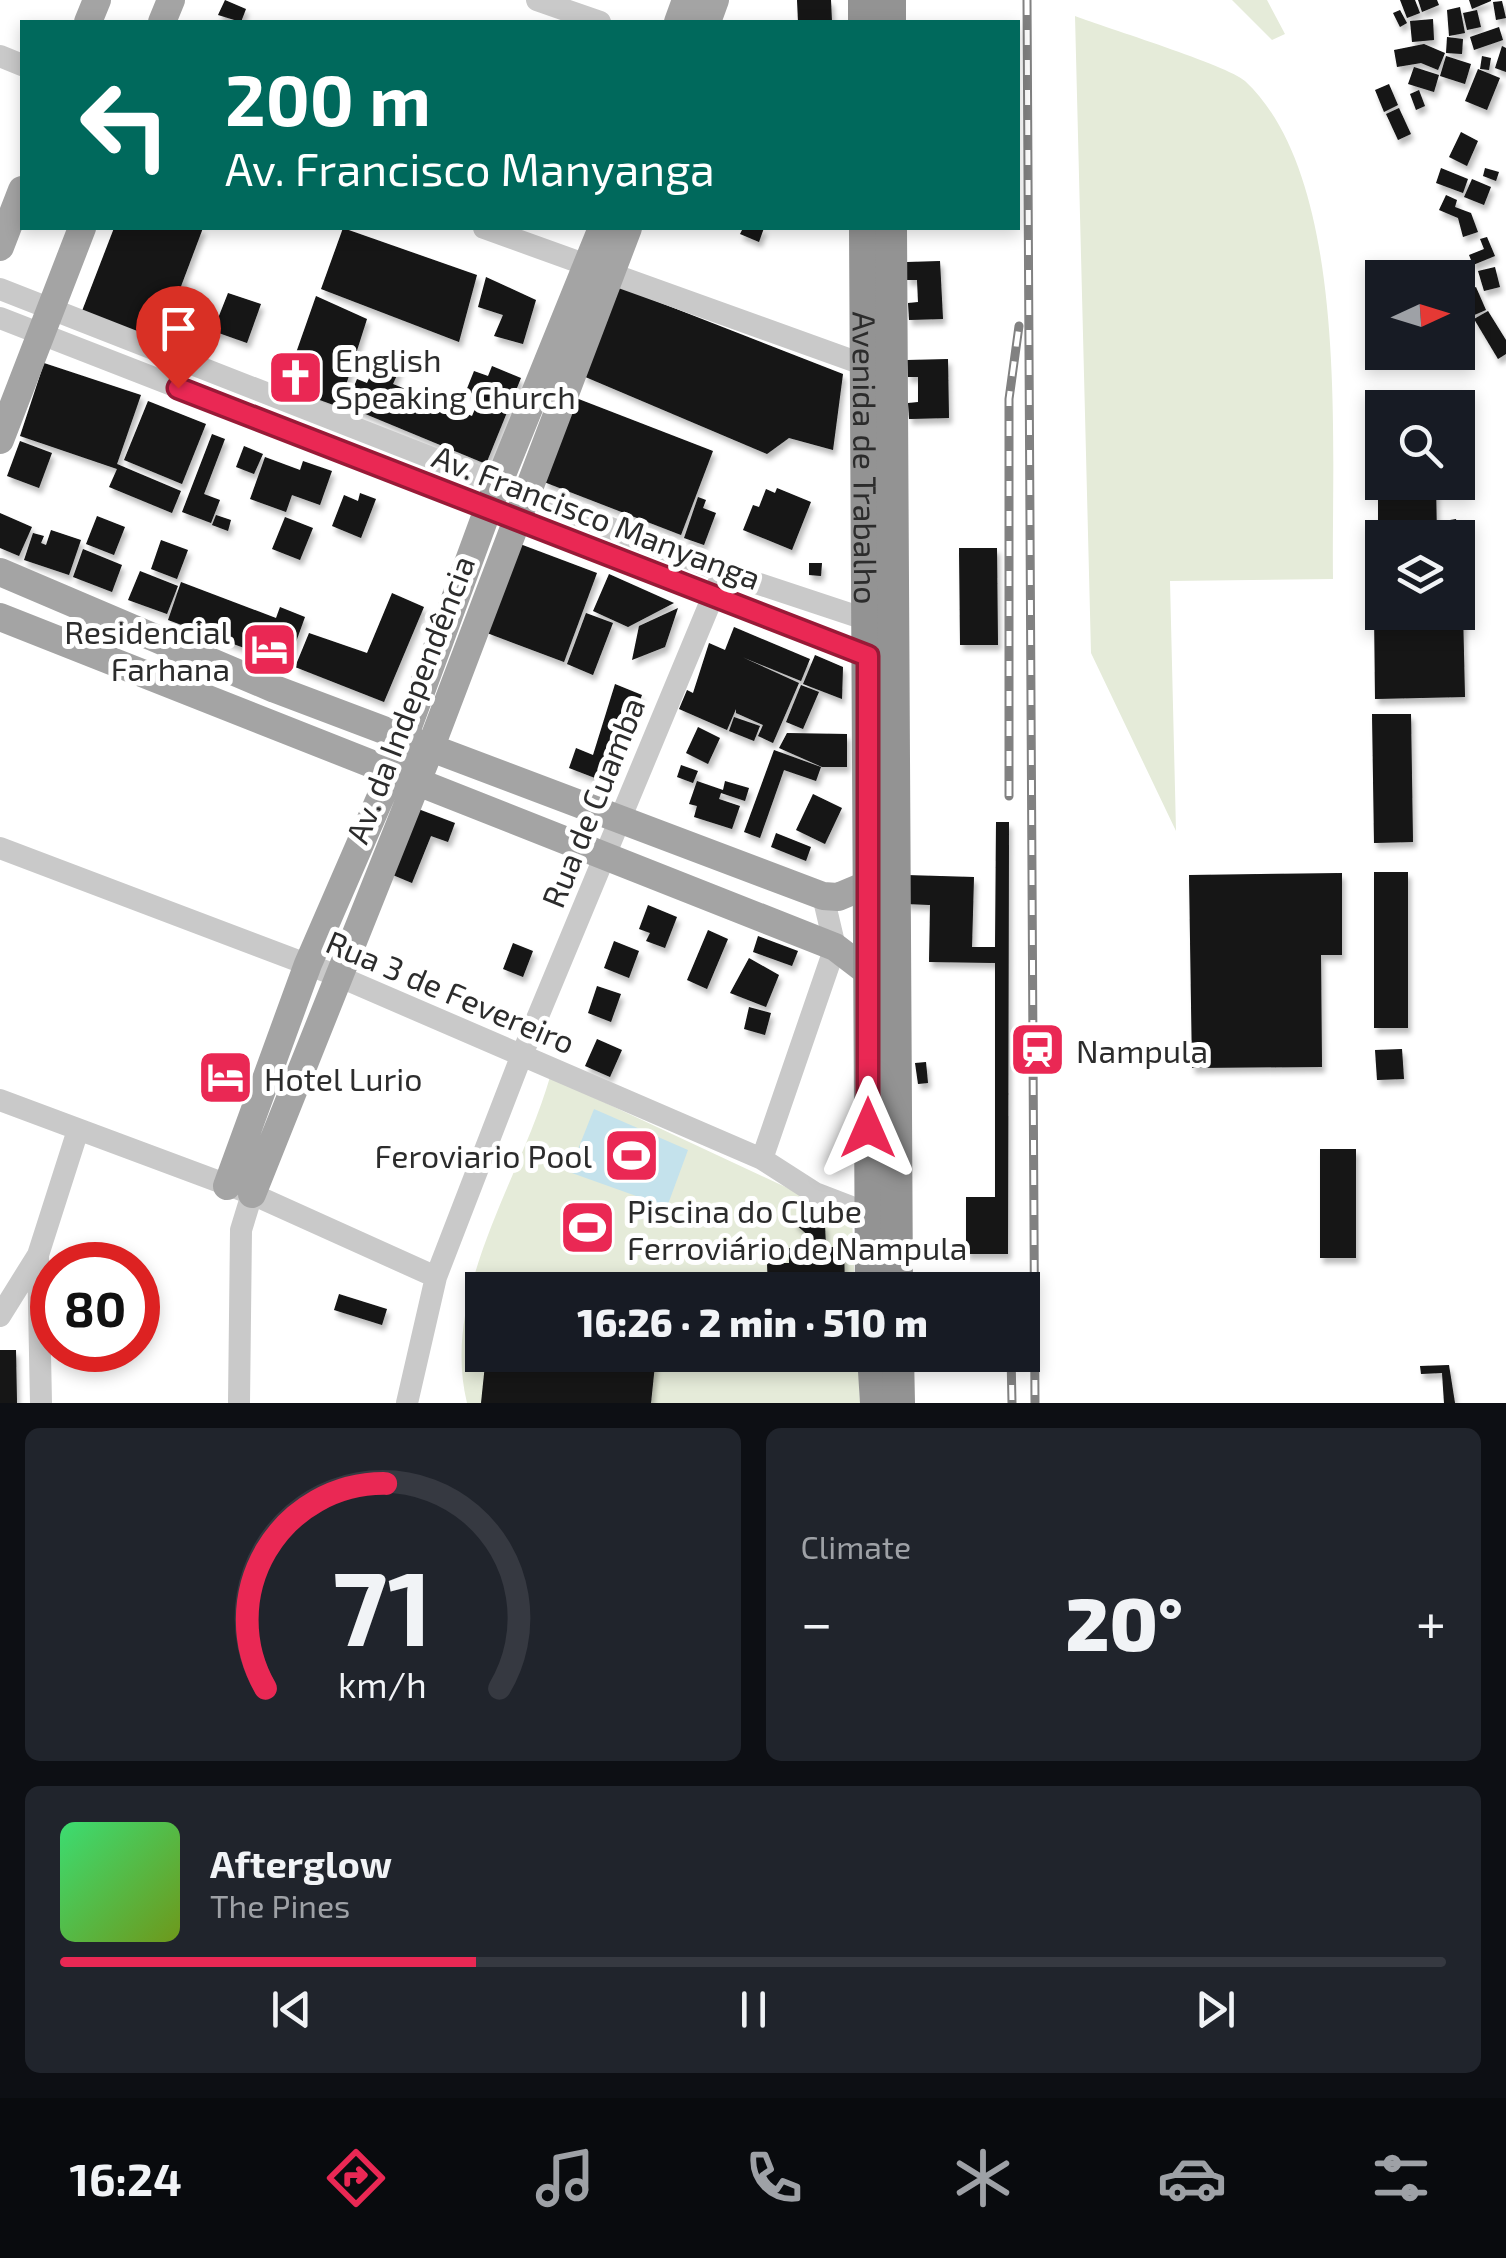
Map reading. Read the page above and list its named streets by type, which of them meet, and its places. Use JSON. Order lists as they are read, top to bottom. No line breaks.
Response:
{"streets":{"highway":["Avenida de Trabalho"],"main road":["Av. da Independência"],"street":["Av. Francisco Manyanga","Rua de Cuamba","Rua 3 de Fevereiro"]},"crossings":[["Avenida de Trabalho","Av. Francisco Manyanga"],["Avenida de Trabalho","Rua 3 de Fevereiro"],["Av. Francisco Manyanga","Av. da Independência"],["Av. Francisco Manyanga","Rua de Cuamba"],["Av. da Independência","Rua 3 de Fevereiro"],["Rua de Cuamba","Rua 3 de Fevereiro"]],"places":{"church":["English Speaking Church"],"hotel":["Residencial Farhana","Hotel Lurio"],"station":["Nampula"],"sports":["Feroviario Pool","Piscina do Clube Ferroviário de Nampula"]},"north":"right","page":{"turn":["200 m","Av. Francisco Manyanga"],"limit":"80","trip":"16:26 · 2 min · 510 m","tile":"Climate","heat":["−","20°","+"],"song":["Afterglow","The Pines"],"tabs":"16:24","gauge":["71","km/h"]}}
